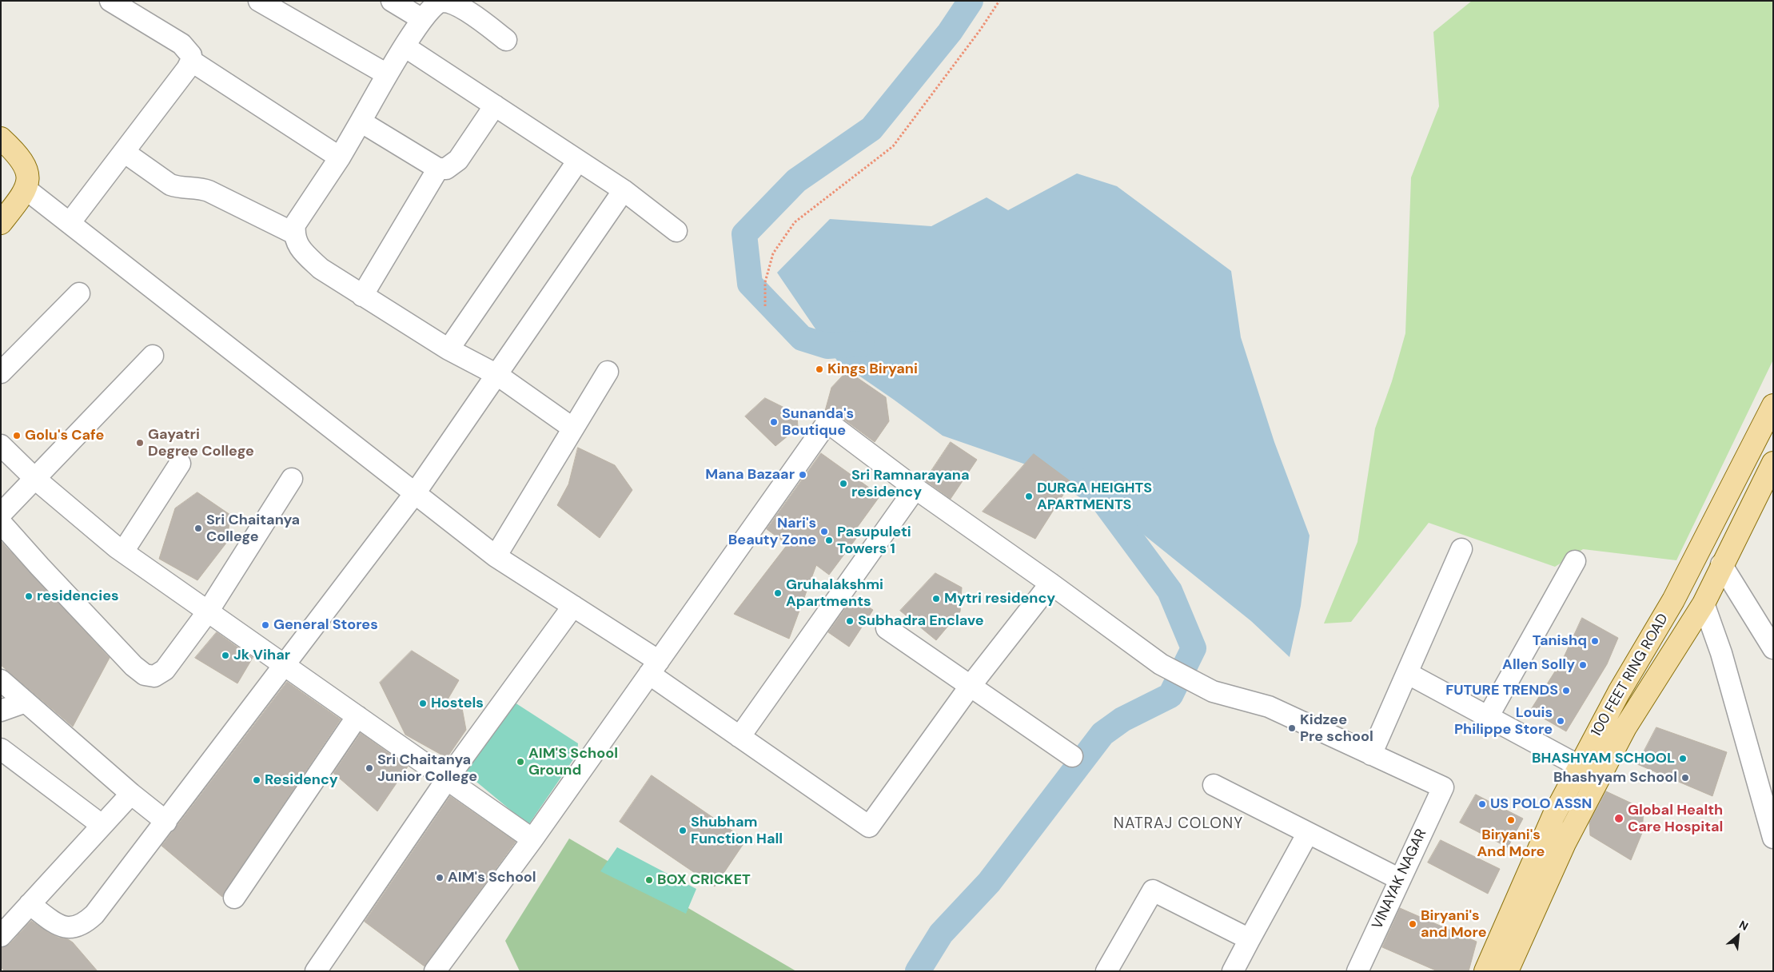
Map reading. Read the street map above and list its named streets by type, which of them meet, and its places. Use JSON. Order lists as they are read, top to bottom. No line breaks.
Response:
{"streets":{"main road":["100 FEET RING ROAD"],"street":["VINAYAK NAGAR"]},"districts":["NATRAJ COLONY"],"places":["Kings Biryani","Sunanda's Boutique","Golu's Cafe","Gayatri Degree College","Mana Bazaar","Sri Ramnarayana residency","DURGA HEIGHTS APARTMENTS","Sri Chaitanya College","Nari's Beauty Zone","Pasupuleti Towers 1","Gruhalakshmi Apartments","residencies","Mytri residency","Subhadra Enclave","General Stores","Tanishq","Jk Vihar","Allen Solly","FUTURE TRENDS","Hostels","Louis Philippe Store","Kidzee Pre school","BHASHYAM SCHOOL","AIM'S School Ground","Sri Chaitanya Junior College","Bhashyam School","Residency","US POLO ASSN","Global Health Care Hospital","Biryani's And More","Shubham Function Hall","AIM's School","BOX CRICKET","Biryani's and More"],"north":"top right"}
